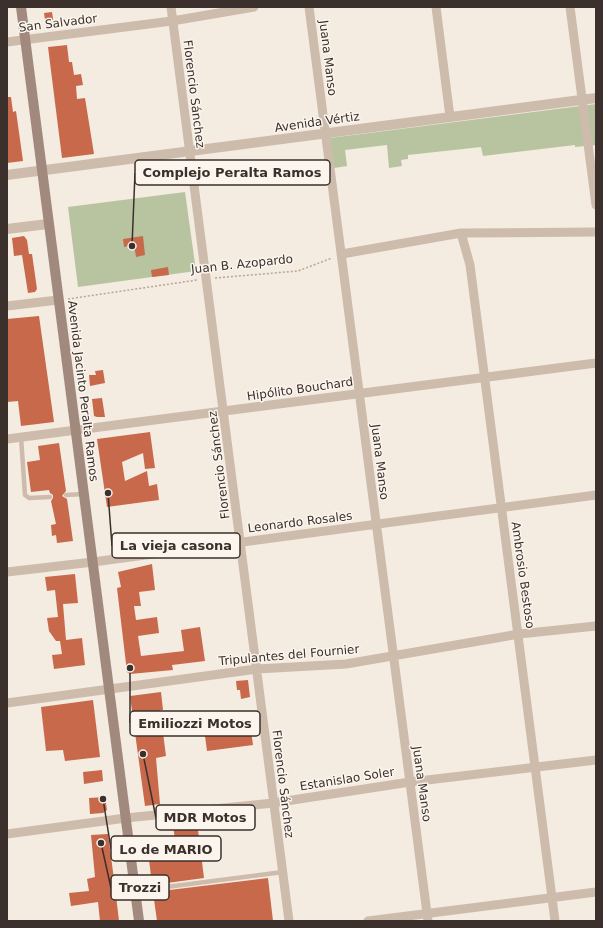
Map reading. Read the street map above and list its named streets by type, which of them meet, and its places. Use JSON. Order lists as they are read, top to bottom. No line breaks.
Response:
{"streets":{"main road":["Avenida Jacinto Peralta Ramos"],"street":["San Salvador","Juana Manso","Florencio Sánchez","Avenida Vértiz","Hipólito Bouchard","Leonardo Rosales","Ambrosio Bestoso","Tripulantes del Fournier","Estanislao Soler"],"path":["Juan B. Azopardo"]},"crossings":[["San Salvador","Florencio Sánchez"],["San Salvador","Avenida Jacinto Peralta Ramos"],["Juana Manso","Avenida Vértiz"],["Juana Manso","Juan B. Azopardo"],["Juana Manso","Hipólito Bouchard"],["Juana Manso","Leonardo Rosales"],["Juana Manso","Tripulantes del Fournier"],["Juana Manso","Estanislao Soler"],["Florencio Sánchez","Avenida Vértiz"],["Florencio Sánchez","Juan B. Azopardo"],["Florencio Sánchez","Hipólito Bouchard"],["Florencio Sánchez","Leonardo Rosales"],["Florencio Sánchez","Tripulantes del Fournier"],["Florencio Sánchez","Estanislao Soler"],["Avenida Vértiz","Avenida Jacinto Peralta Ramos"],["Juan B. Azopardo","Avenida Jacinto Peralta Ramos"],["Hipólito Bouchard","Avenida Jacinto Peralta Ramos"],["Hipólito Bouchard","Ambrosio Bestoso"],["Avenida Jacinto Peralta Ramos","Leonardo Rosales"],["Avenida Jacinto Peralta Ramos","Tripulantes del Fournier"],["Avenida Jacinto Peralta Ramos","Estanislao Soler"],["Leonardo Rosales","Ambrosio Bestoso"],["Ambrosio Bestoso","Tripulantes del Fournier"],["Ambrosio Bestoso","Estanislao Soler"]],"places":["Complejo Peralta Ramos","La vieja casona","Emiliozzi Motos","MDR Motos","Lo de MARIO","Trozzi"]}
